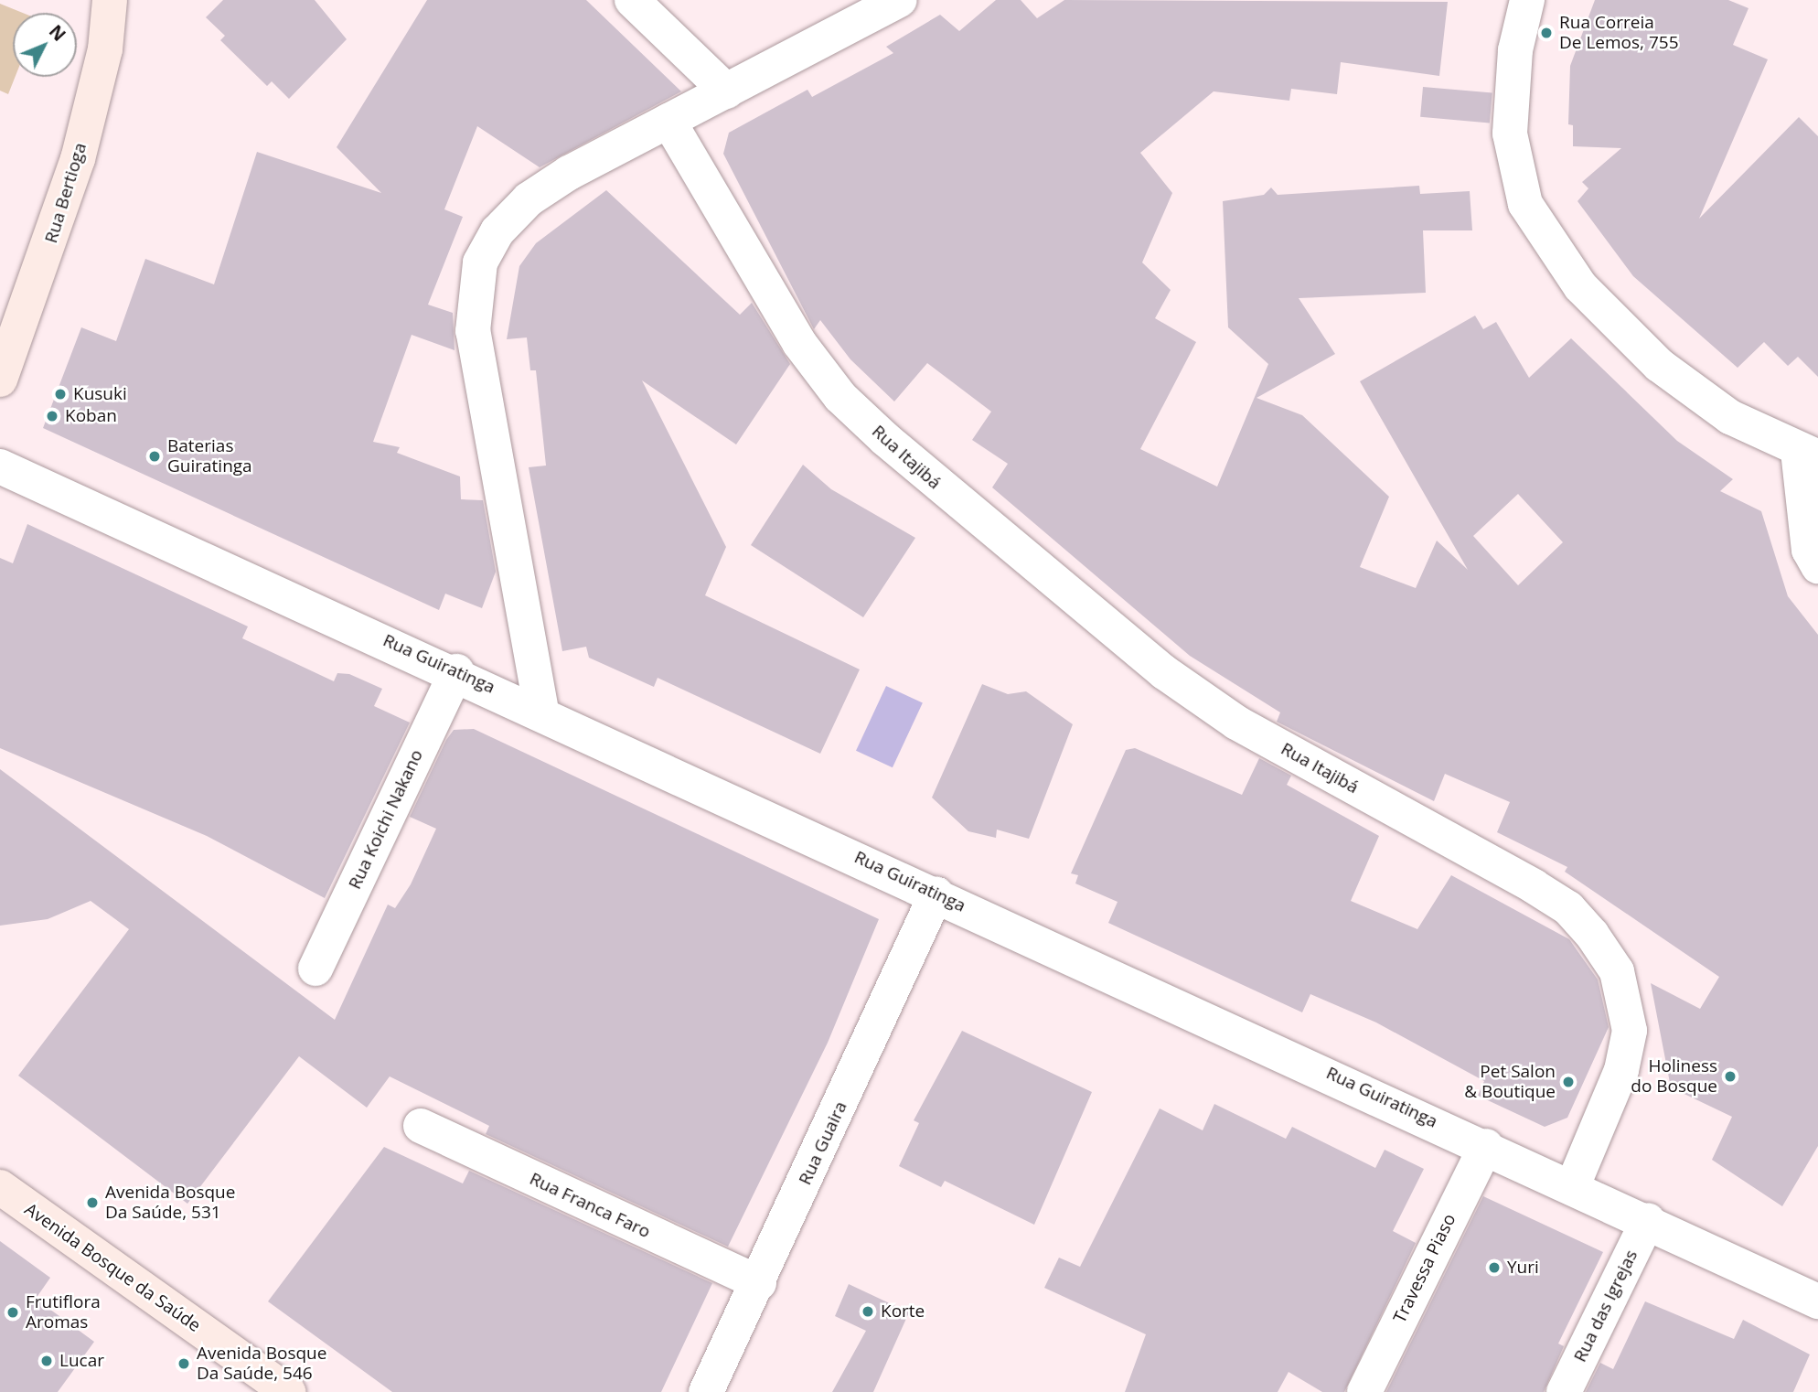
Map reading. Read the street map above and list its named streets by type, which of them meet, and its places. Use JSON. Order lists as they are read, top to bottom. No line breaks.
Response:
{"streets":{"street":["Rua Bertioga","Rua Itajibá","Rua Guiratinga","Rua Koichi Nakano","Rua Guaira","Rua Franca Faro","Avenida Bosque da Saúde","Travessa Piaso","Rua das Igrejas"]},"crossings":[["Rua Itajibá","Rua Guiratinga"],["Rua Guiratinga","Rua Koichi Nakano"],["Rua Guiratinga","Rua Guaira"],["Rua Guiratinga","Travessa Piaso"],["Rua Guiratinga","Rua das Igrejas"],["Rua Guaira","Rua Franca Faro"]],"places":["Rua Correia De Lemos, 755","Kusuki","Koban","Baterias Guiratinga","Holiness do Bosque","Pet Salon & Boutique","Avenida Bosque Da Saúde, 531","Yuri","Korte","Frutiflora Aromas","Lucar","Avenida Bosque Da Saúde, 546"],"north":"top right"}
